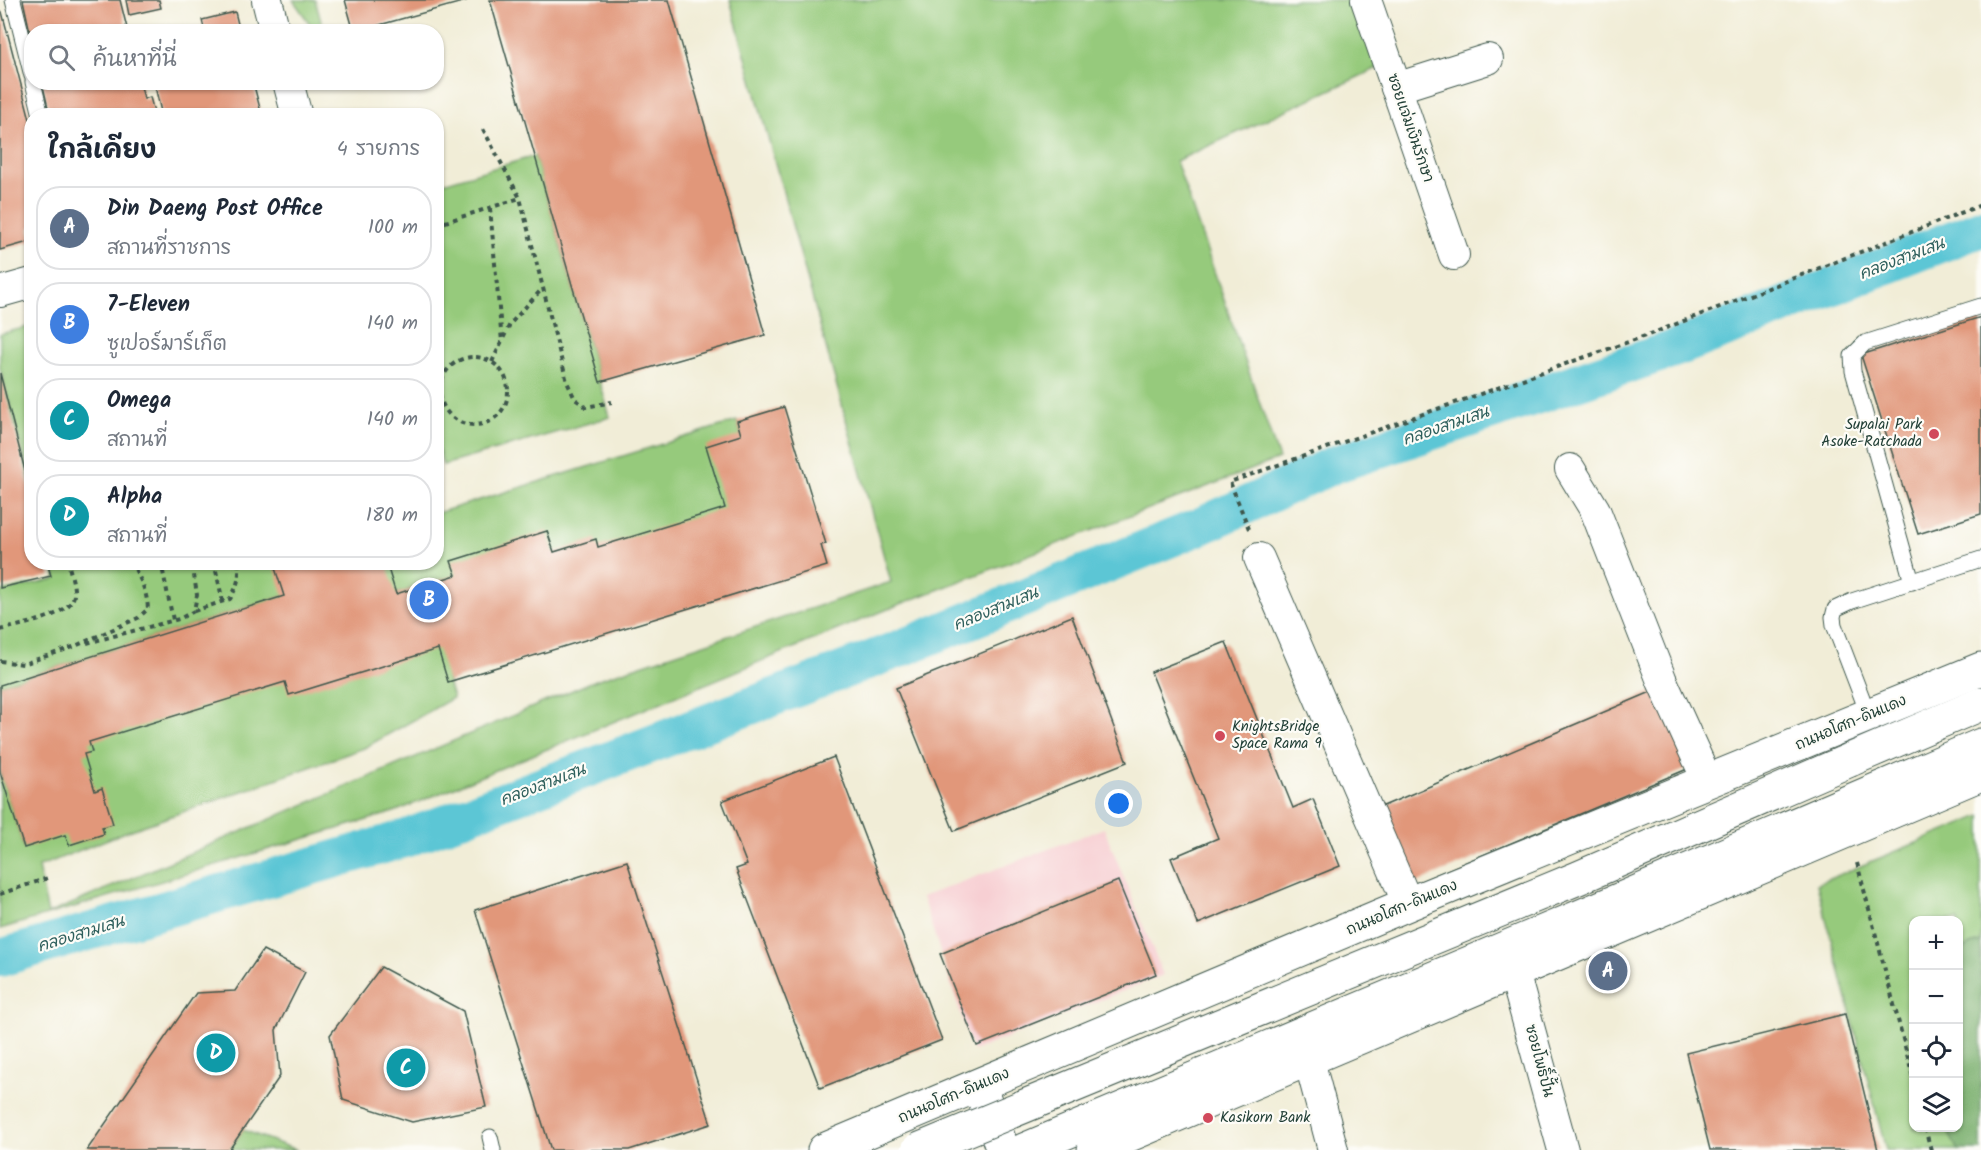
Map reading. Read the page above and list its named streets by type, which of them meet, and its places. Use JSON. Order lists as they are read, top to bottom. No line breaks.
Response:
{"streets":{"main road":["ถนนอโศก-ดินแดง"],"street":["ซอยแจ่มเงินรักษา","ซอยโพธิ์ปั้น"]},"water":["คลองสามเสน"],"places":["Supalai Park Asoke-Ratchada","KnightsBridge Space Rama 9","Kasikorn Bank"],"page":{"search":"ค้นหาที่นี่","heading":["ใกล้เคียง","4 รายการ"],"list":[{"mark":"A","name":"Din Daeng Post Office","note":"สถานที่ราชการ","value":"100 m"},{"mark":"B","name":"7-Eleven","note":"ซูเปอร์มาร์เก็ต","value":"140 m"},{"mark":"C","name":"Omega","note":"สถานที่","value":"140 m"},{"mark":"D","name":"Alpha","note":"สถานที่","value":"180 m"}],"pins":["B","A","D","C"],"map_buttons":["+","−"]}}
